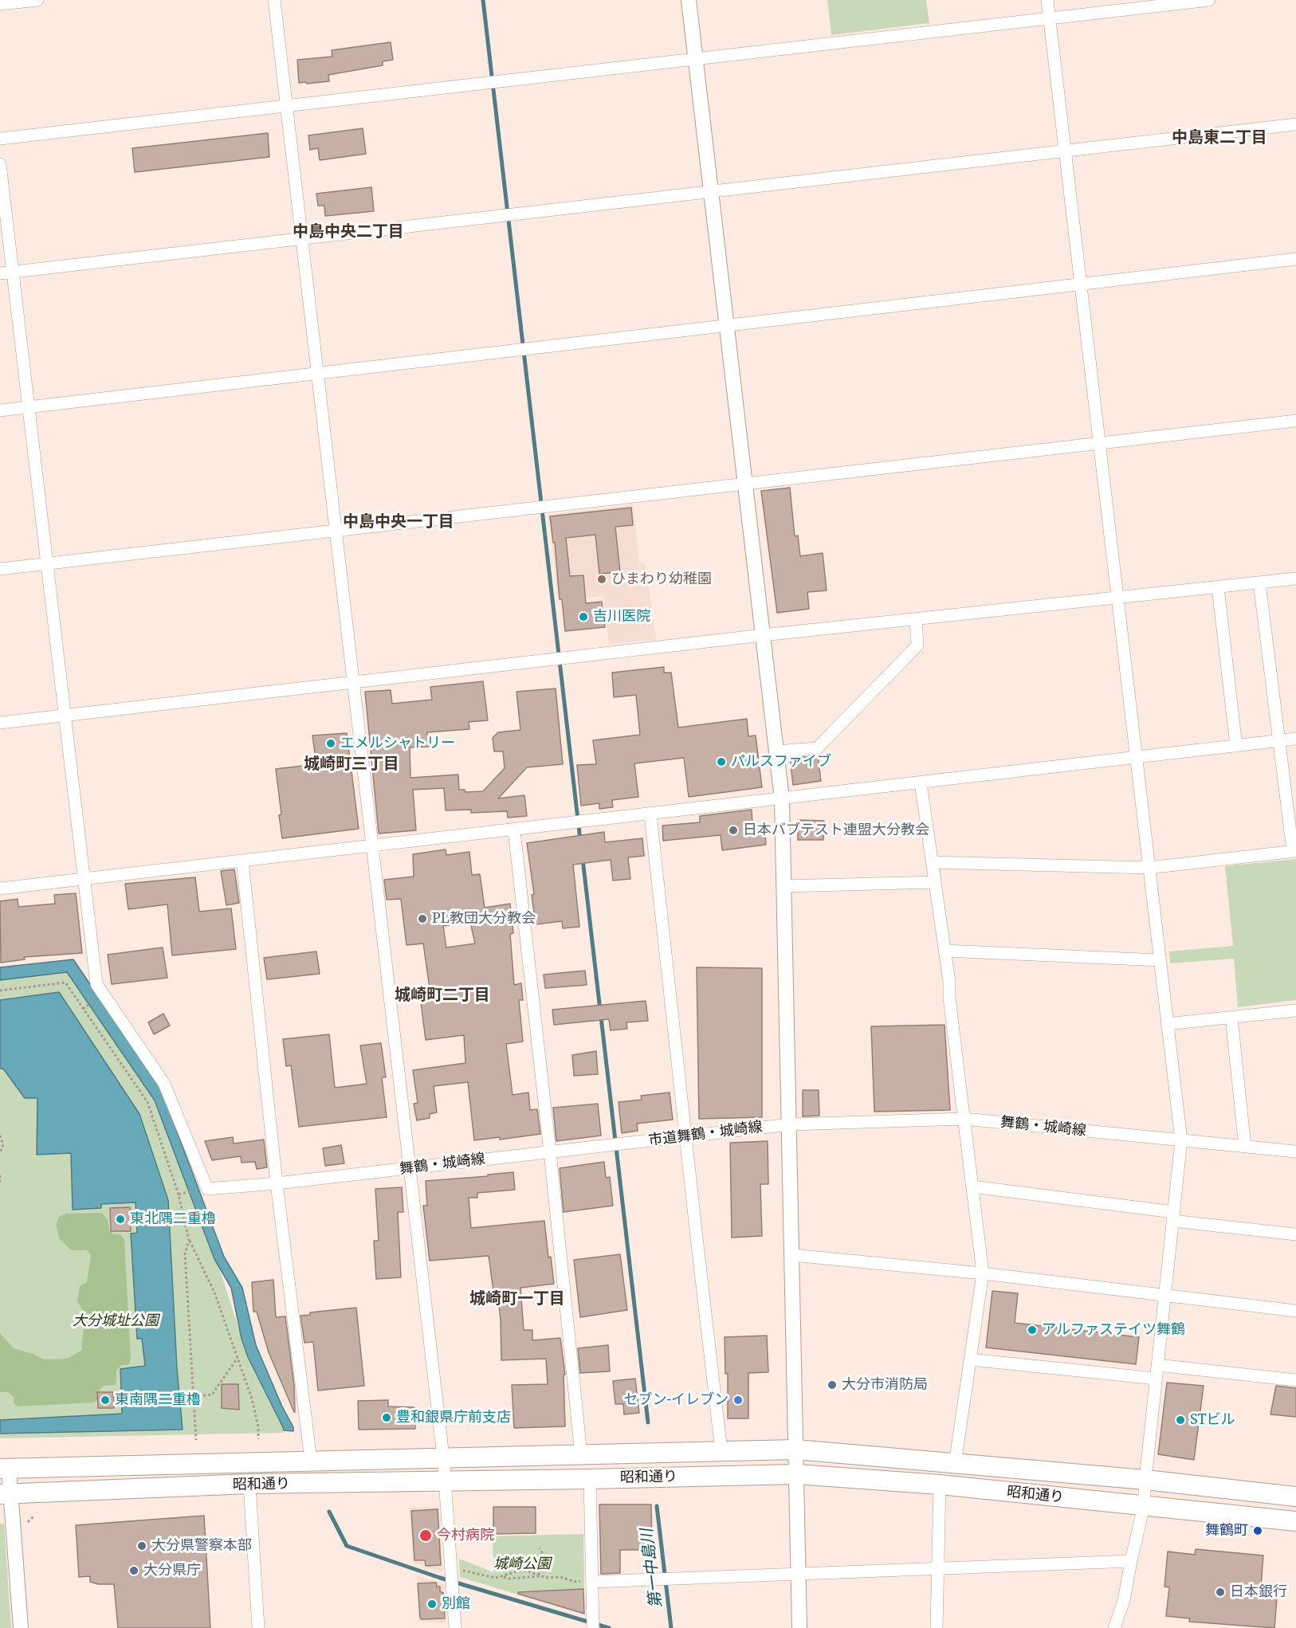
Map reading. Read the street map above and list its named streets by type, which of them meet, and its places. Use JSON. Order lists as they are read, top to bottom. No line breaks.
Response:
{"streets":{"highway":["昭和通り"],"street":["舞鶴・城崎線","市道舞鶴・城崎線"]},"crossings":[["舞鶴・城崎線","市道舞鶴・城崎線"]],"districts":["中島東二丁目","中島中央二丁目","中島中央一丁目","城崎町三丁目","城崎町二丁目","城崎町一丁目"],"water":["第一中島川"],"parks":["大分城址公園","城崎公園"],"places":["ひまわり幼稚園","吉川医院","エメルシャトリー","パルスファイブ","日本バブテスト連盟大分教会","PL教団大分教会","東北隅二重櫓","アルファステイツ舞鶴","大分市消防局","東南隅二重櫓","セブン-イレブン","豊和銀県庁前支店","STビル","舞鶴町","今村病院","大分県警察本部","大分県庁","日本銀行","別館"]}
